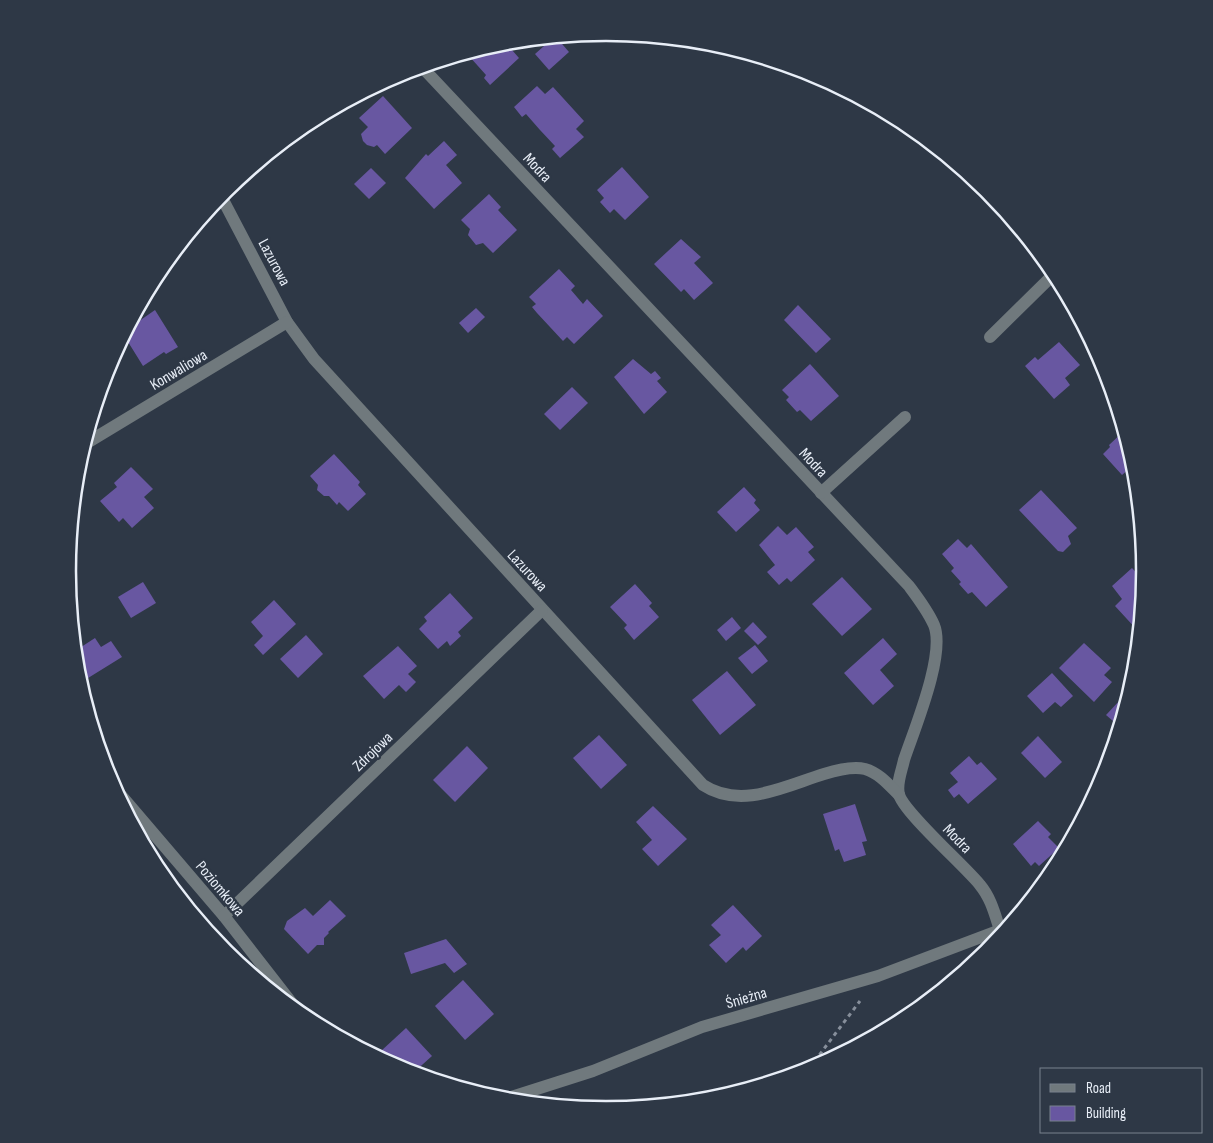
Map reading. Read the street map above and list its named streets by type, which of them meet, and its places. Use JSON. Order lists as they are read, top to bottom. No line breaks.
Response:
{"streets":{"street":["Modra","Lazurowa","Konwaliowa","Zdrojowa","Poziomkowa","Śnieżna"]},"crossings":[["Modra","Lazurowa"],["Lazurowa","Konwaliowa"],["Lazurowa","Zdrojowa"],["Zdrojowa","Poziomkowa"]],"legend":["Road","Building"]}
